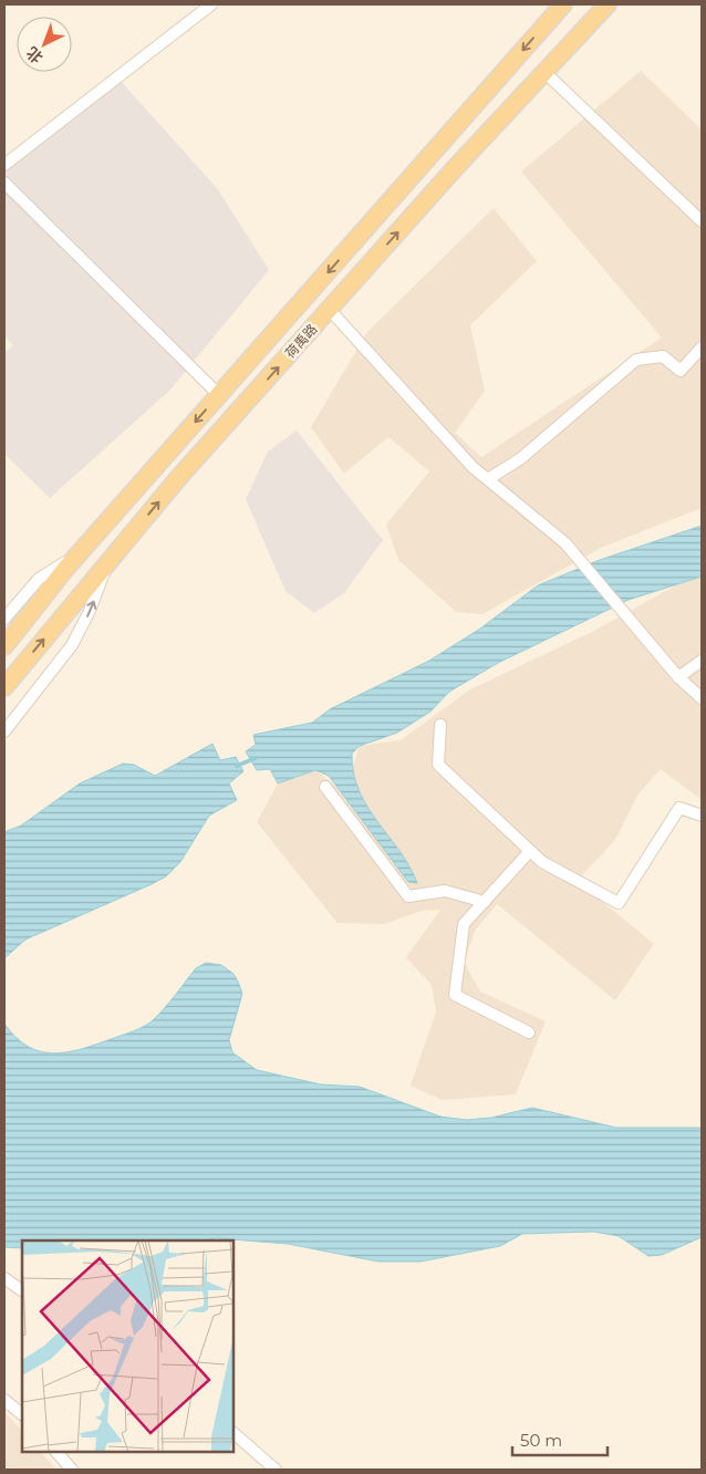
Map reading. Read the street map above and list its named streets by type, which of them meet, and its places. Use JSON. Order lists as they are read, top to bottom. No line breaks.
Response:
{"streets":{"main road":["荷禹路"]},"scale_bar":"50 m","north":"bottom left"}
